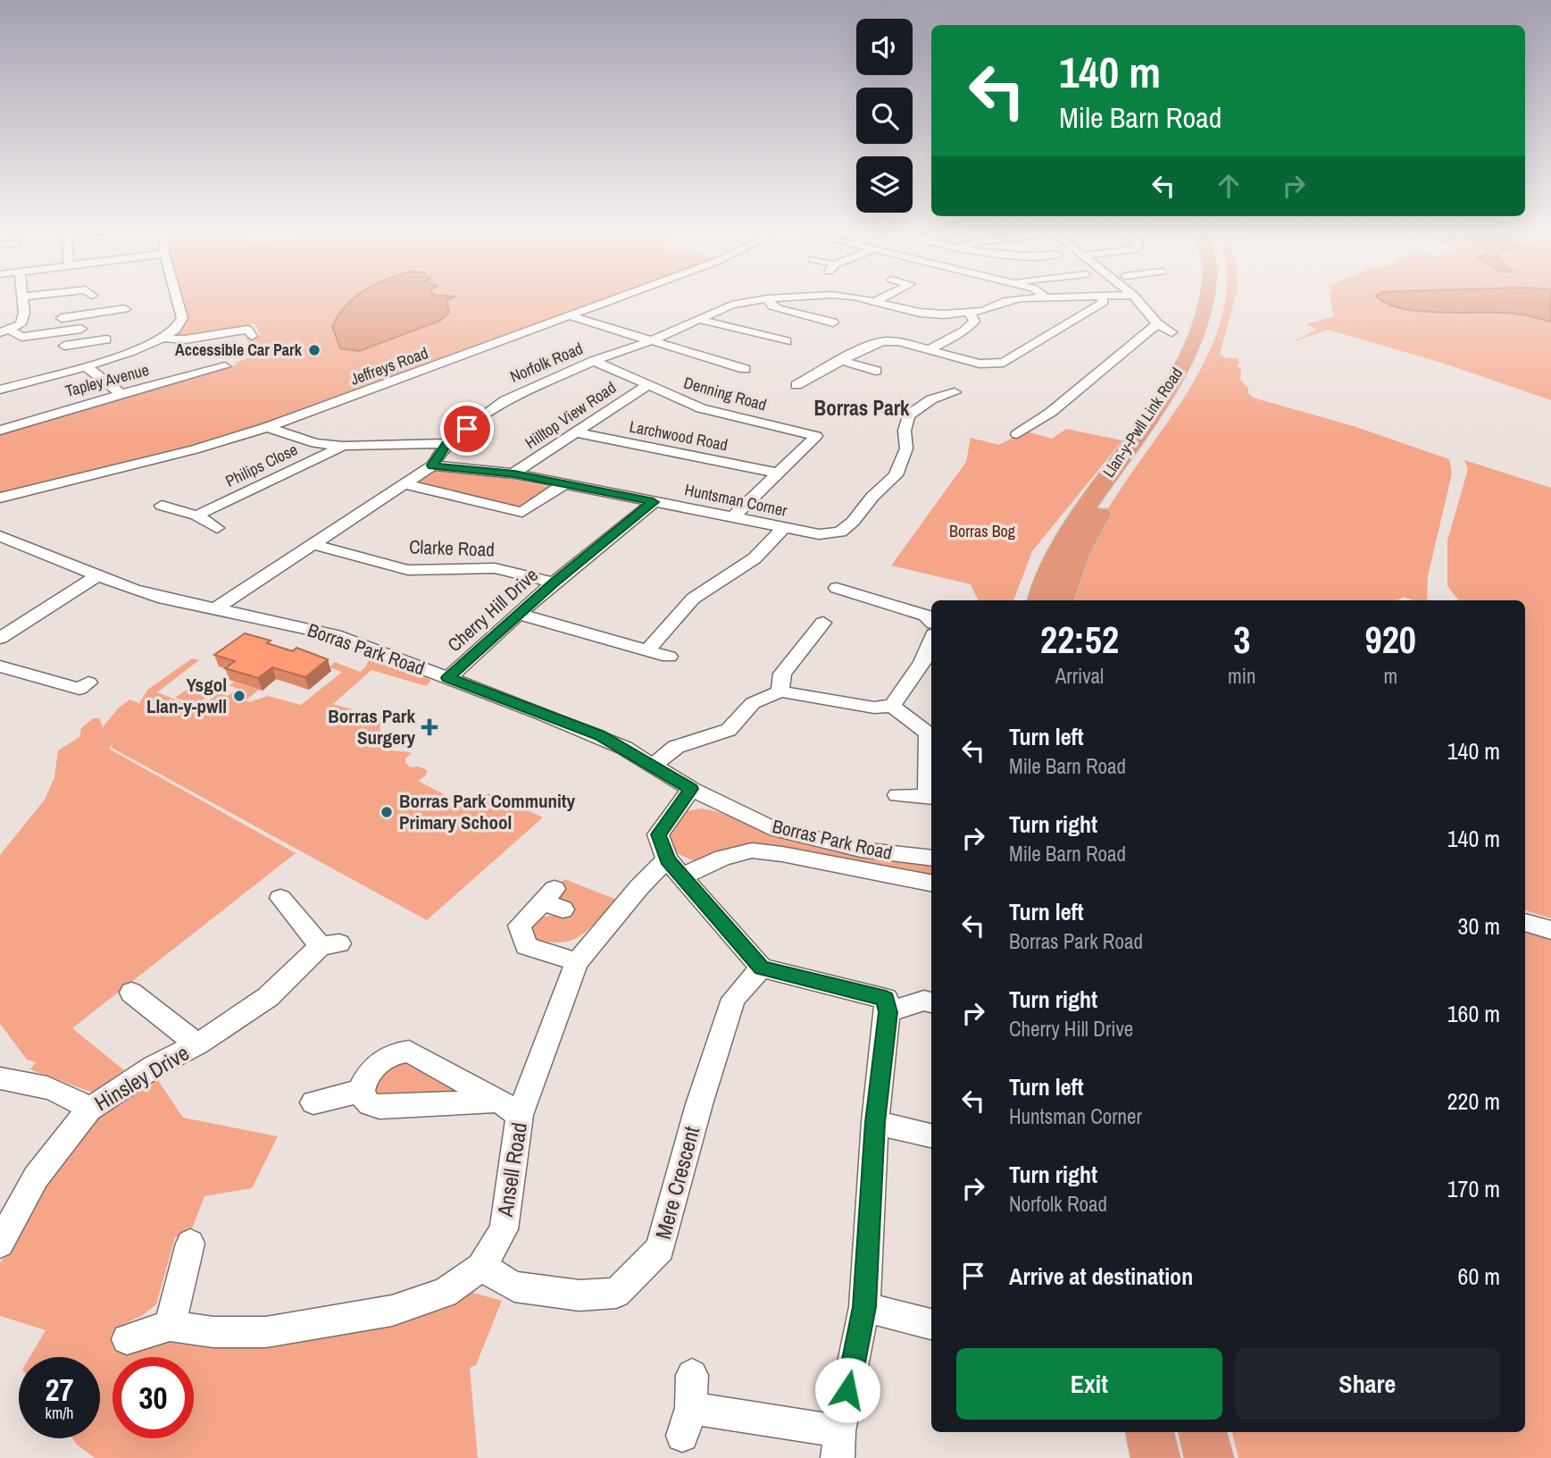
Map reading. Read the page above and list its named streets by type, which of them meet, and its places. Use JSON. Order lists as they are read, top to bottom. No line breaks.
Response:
{"streets":{"highway":["Llan-y-Pwll Link Road"],"street":["Norfolk Road","Jeffreys Road","Tapley Avenue","Denning Road","Hilltop View Road","Larchwood Road","Philips Close","Huntsman Corner","Clarke Road","Cherry Hill Drive","Borras Park Road","Hinsley Drive","Ansell Road","Mere Crescent"]},"crossings":[["Norfolk Road","Denning Road"],["Norfolk Road","Huntsman Corner"],["Norfolk Road","Clarke Road"],["Norfolk Road","Borras Park Road"],["Denning Road","Hilltop View Road"],["Denning Road","Larchwood Road"],["Hilltop View Road","Larchwood Road"],["Hilltop View Road","Huntsman Corner"],["Huntsman Corner","Cherry Hill Drive"],["Clarke Road","Cherry Hill Drive"],["Cherry Hill Drive","Borras Park Road"],["Ansell Road","Mere Crescent"]],"districts":["Borras Park"],"parks":["Borras Bog"],"places":{"other":["Accessible Car Park","Ysgol Llan-y-pwll","Borras Park Community Primary School"],"health":["Borras Park Surgery"]},"page":{"turn":["140 m","Mile Barn Road"],"eta":["22:52","Arrival","3","min","920","m"],"list":[{"name":"Turn left","note":"Mile Barn Road","value":"140 m"},{"name":"Turn right","note":"Mile Barn Road","value":"140 m"},{"name":"Turn left","note":"Borras Park Road","value":"30 m"},{"name":"Turn right","note":"Cherry Hill Drive","value":"160 m"},{"name":"Turn left","note":"Huntsman Corner","value":"220 m"},{"name":"Turn right","note":"Norfolk Road","value":"170 m"},{"name":"Arrive at destination","value":"60 m"}],"buttons":["Exit","Share"],"speed":"27 km/h","limit":"30"}}
